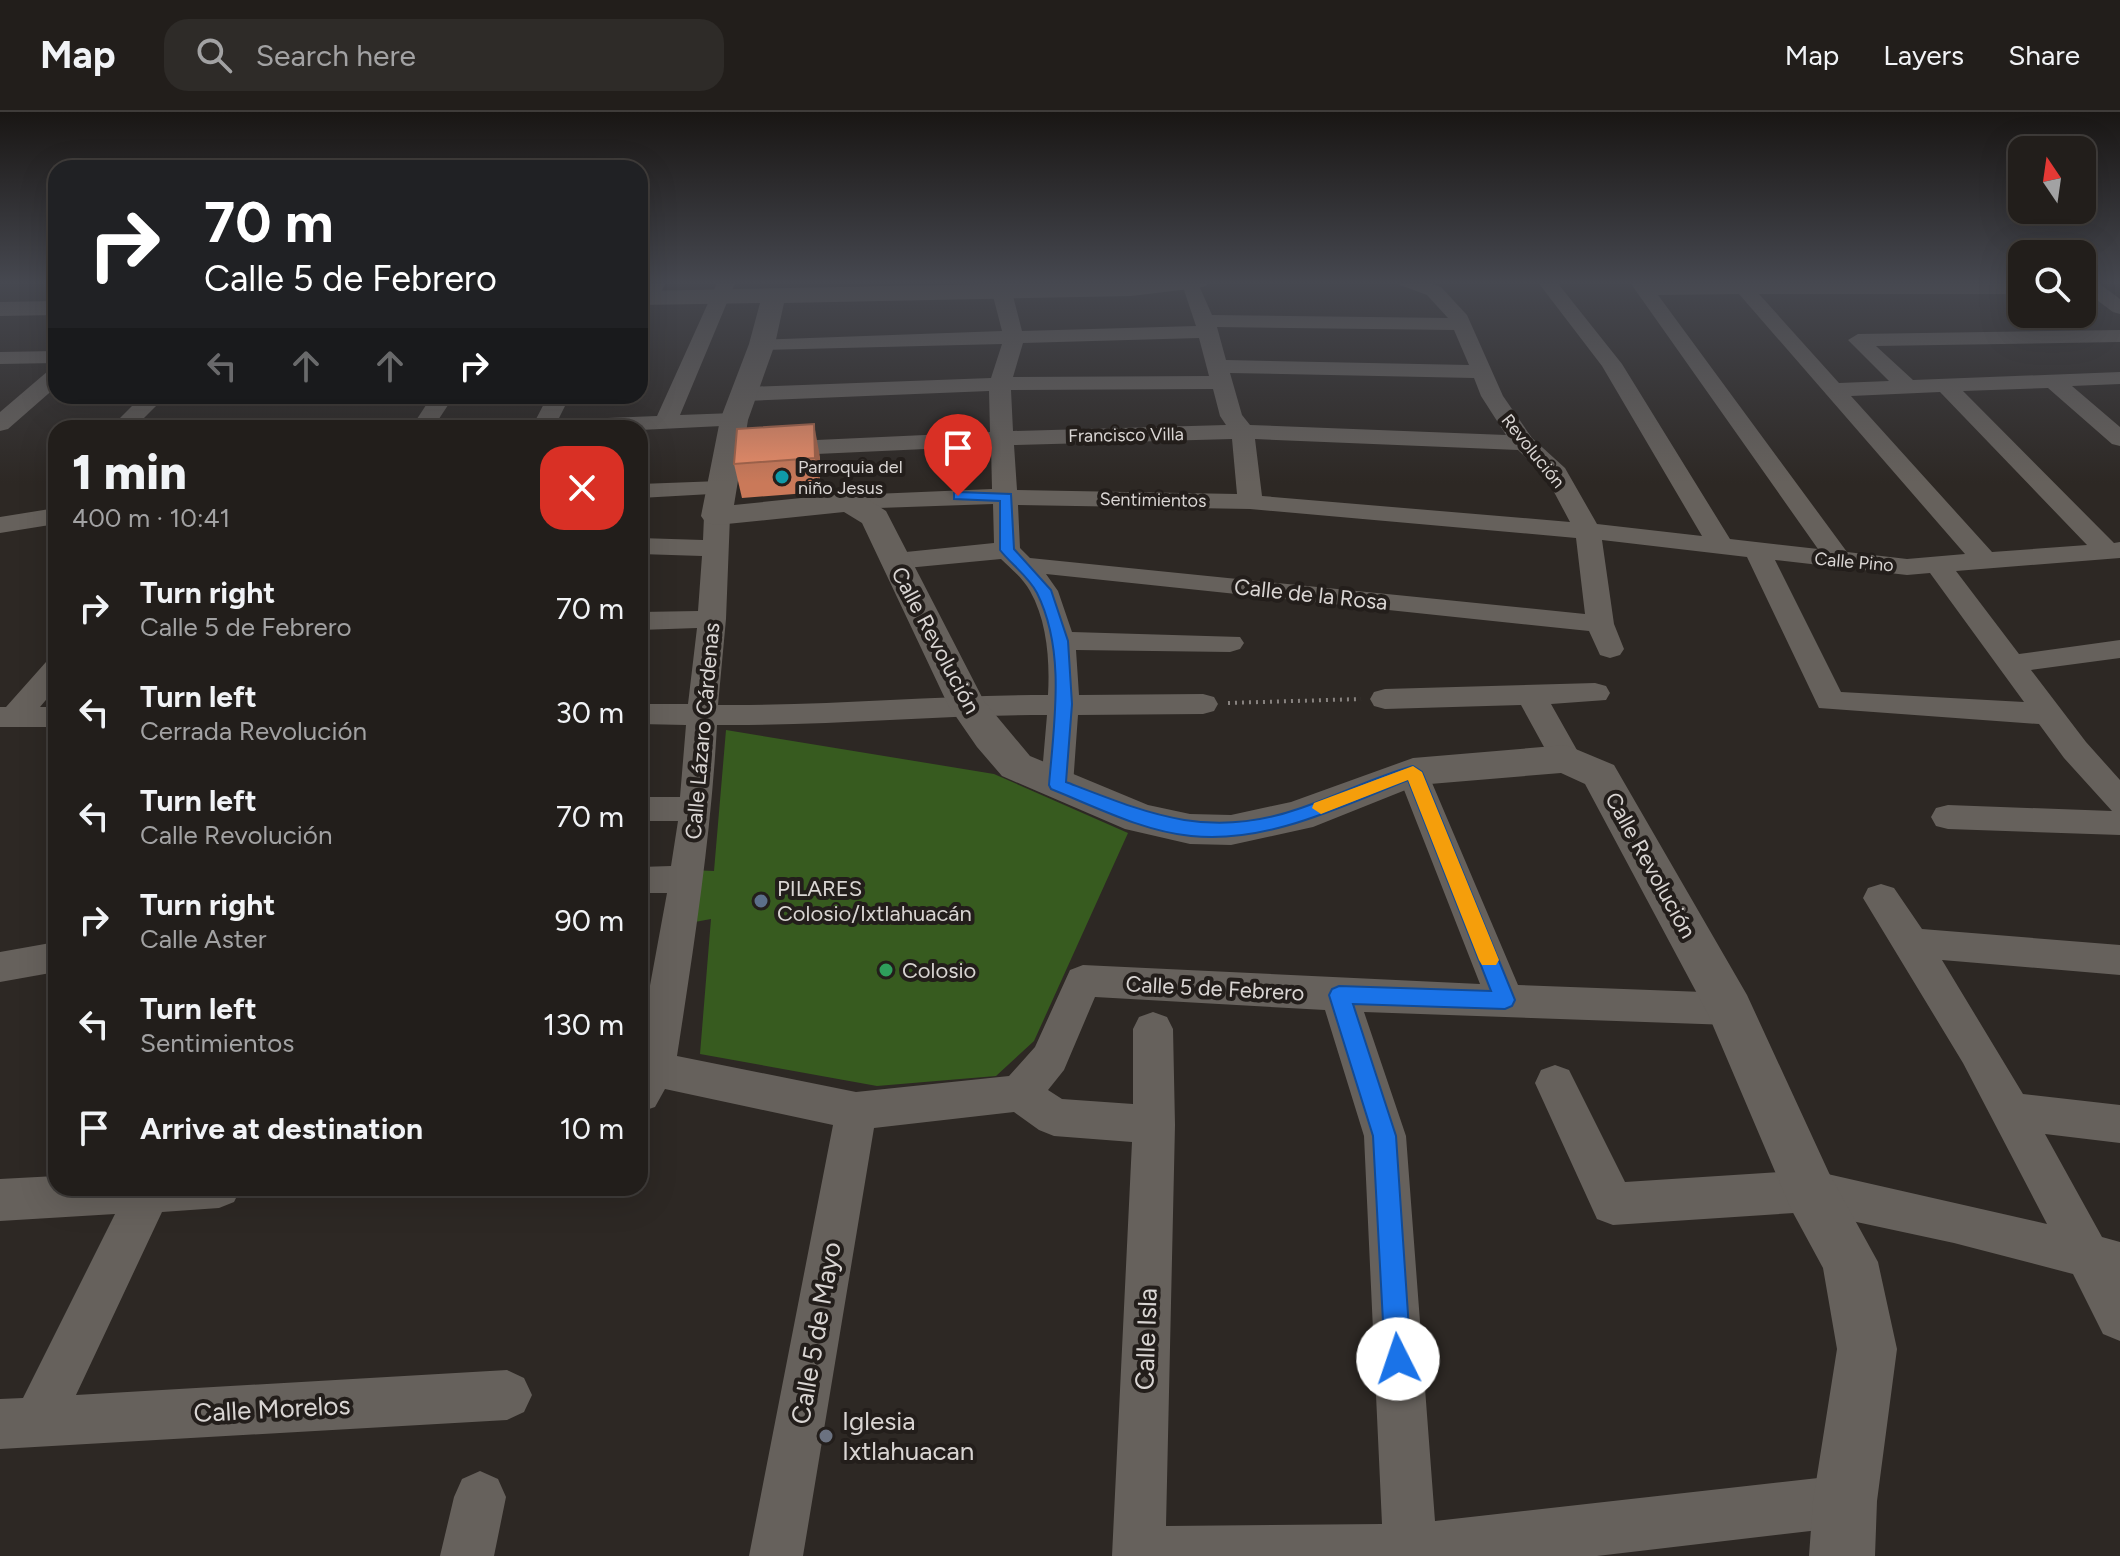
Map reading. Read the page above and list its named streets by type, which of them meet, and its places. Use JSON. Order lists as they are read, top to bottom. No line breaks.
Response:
{"streets":{"street":["Francisco Villa","Revolución","Sentimientos","Calle Pino","Calle de la Rosa","Calle Revolución","Calle Lázaro Cárdenas","Calle 5 de Febrero","Calle 5 de Mayo","Calle Isla","Calle Morelos"]},"crossings":[["Francisco Villa","Revolución"],["Francisco Villa","Calle Lázaro Cárdenas"],["Revolución","Sentimientos"],["Revolución","Calle Pino"],["Revolución","Calle de la Rosa"],["Sentimientos","Calle Pino"],["Sentimientos","Calle Revolución"],["Sentimientos","Calle Lázaro Cárdenas"],["Calle de la Rosa","Calle Revolución"],["Calle Revolución","Calle 5 de Febrero"]],"places":["Parroquia del niño Jesus","PILARES Colosio/Ixtlahuacán","Colosio","Iglesia Ixtlahuacan"],"north":"top","page":{"header":"Map","search":"Search here","nav":["Map","Layers","Share"],"turn":["70 m","Calle 5 de Febrero"],"heading":["1 min","400 m · 10:41"],"list":[{"name":"Turn right","note":"Calle 5 de Febrero","value":"70 m"},{"name":"Turn left","note":"Cerrada Revolución","value":"30 m"},{"name":"Turn left","note":"Calle Revolución","value":"70 m"},{"name":"Turn right","note":"Calle Aster","value":"90 m"},{"name":"Turn left","note":"Sentimientos","value":"130 m"},{"name":"Arrive at destination","value":"10 m"}]}}
